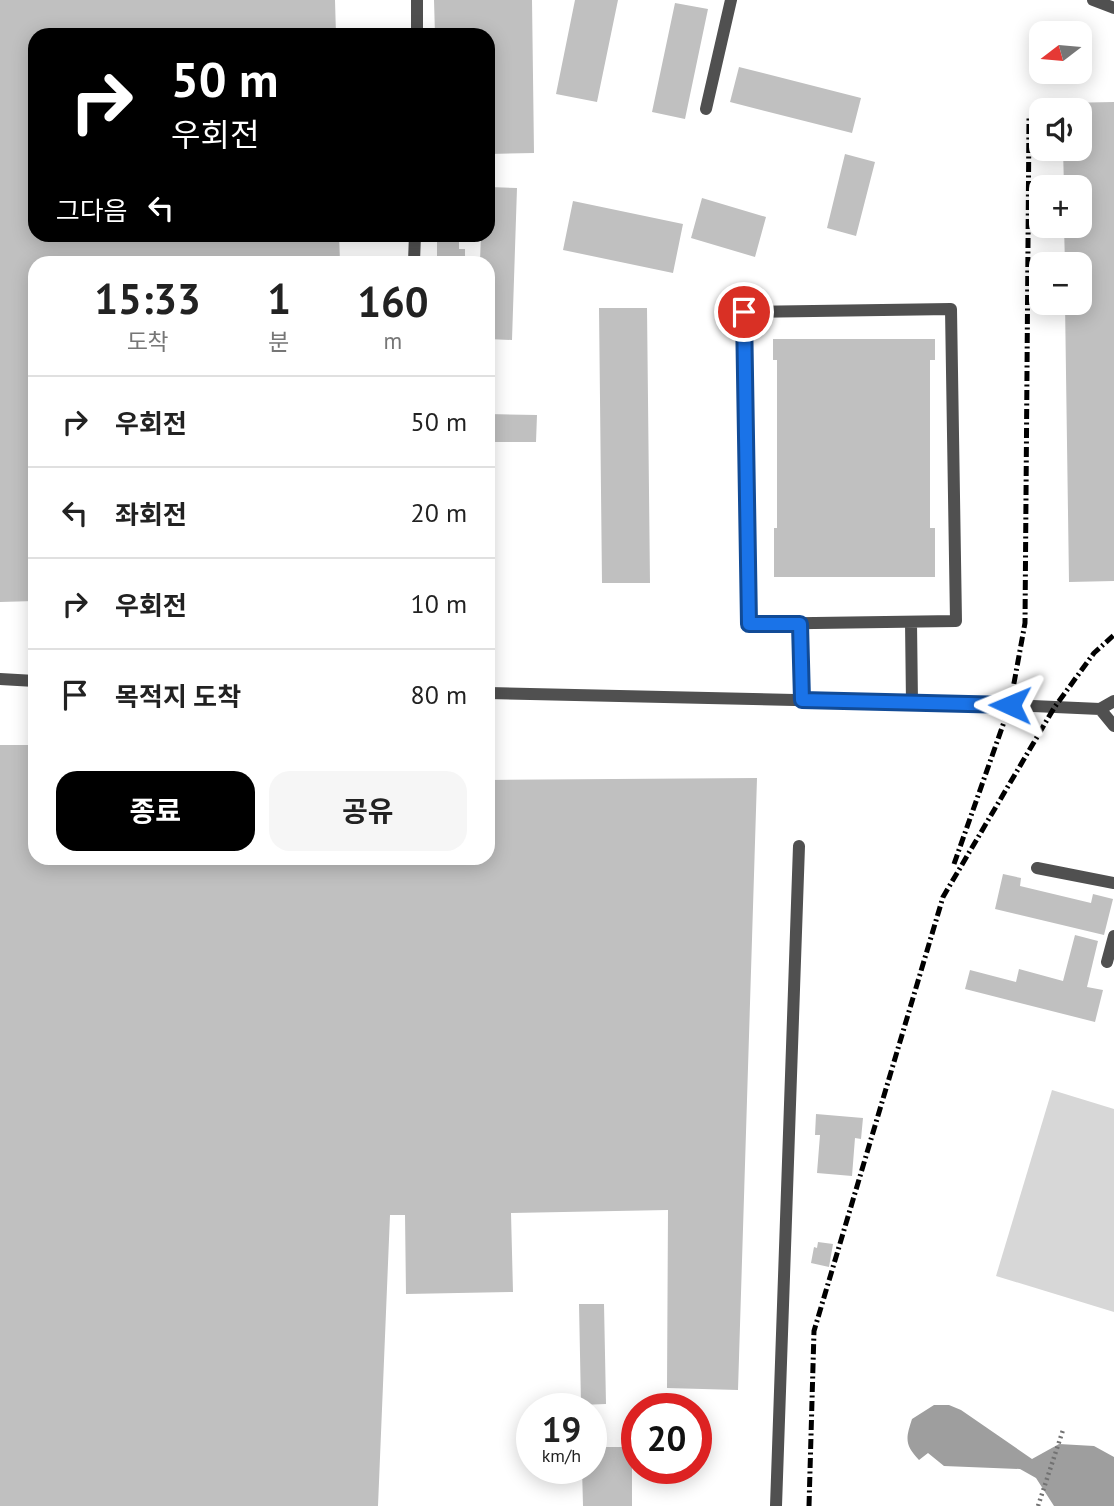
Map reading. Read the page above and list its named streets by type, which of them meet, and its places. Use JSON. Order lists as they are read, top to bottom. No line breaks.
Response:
{"north":"left","page":{"map_buttons":["+","−"],"turn":["50 m","우회전"],"then":"그다음","eta":["15:33","도착","1","분","160","m"],"list":[{"name":"우회전","value":"50 m"},{"name":"좌회전","value":"20 m"},{"name":"우회전","value":"10 m"},{"name":"목적지 도착","value":"80 m"}],"buttons":["종료","공유"],"speed":"19 km/h","limit":"20"}}
